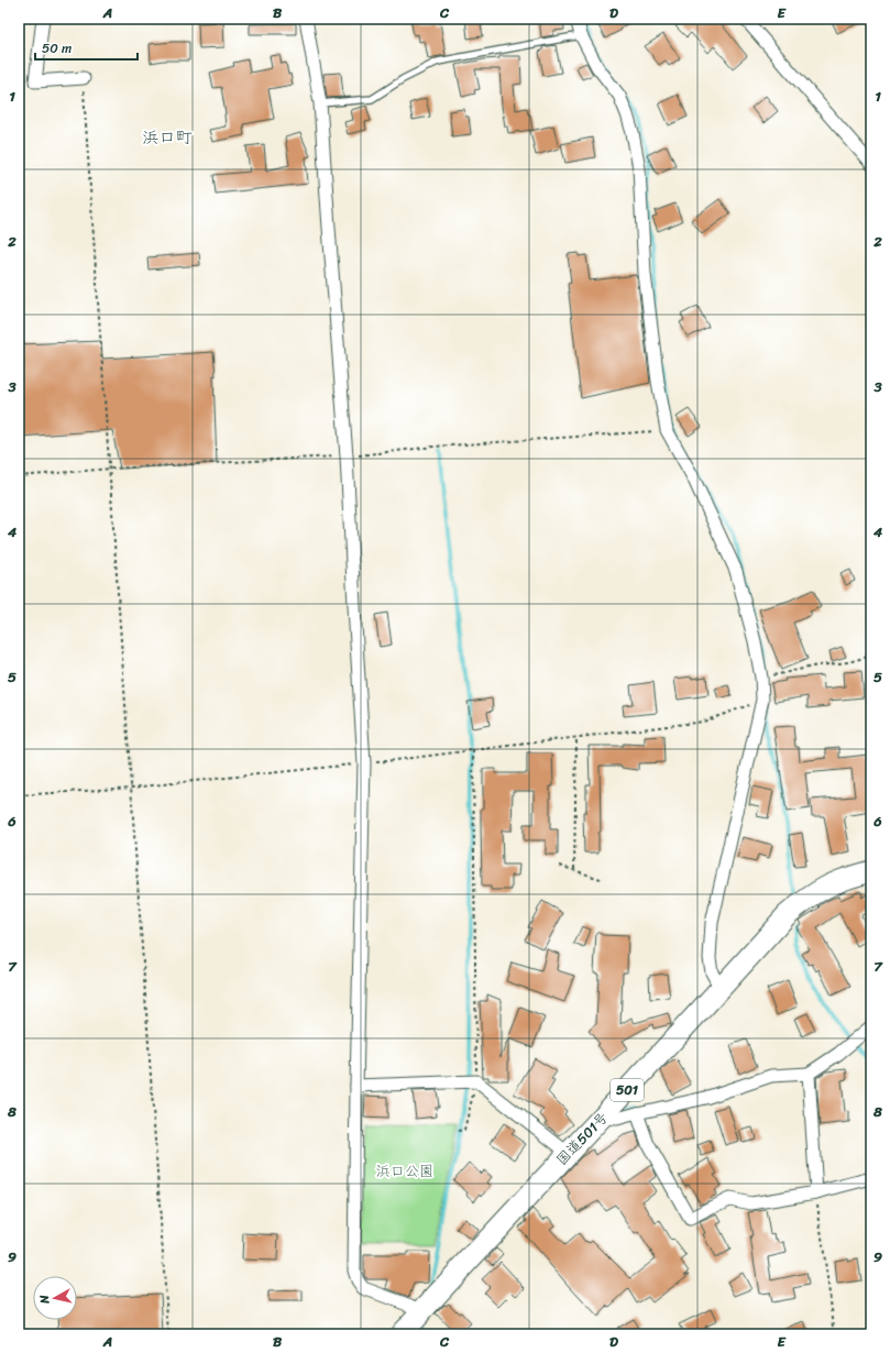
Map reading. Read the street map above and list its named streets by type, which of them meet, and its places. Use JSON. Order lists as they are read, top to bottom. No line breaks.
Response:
{"streets":{"highway":["501","国道501号"]},"districts":["浜口町"],"parks":["浜口公園"],"scale_bar":"50 m","north":"left","grid":{"columns":["A","B","C","D","E"],"rows":["1","2","3","4","5","6","7","8","9"]}}
